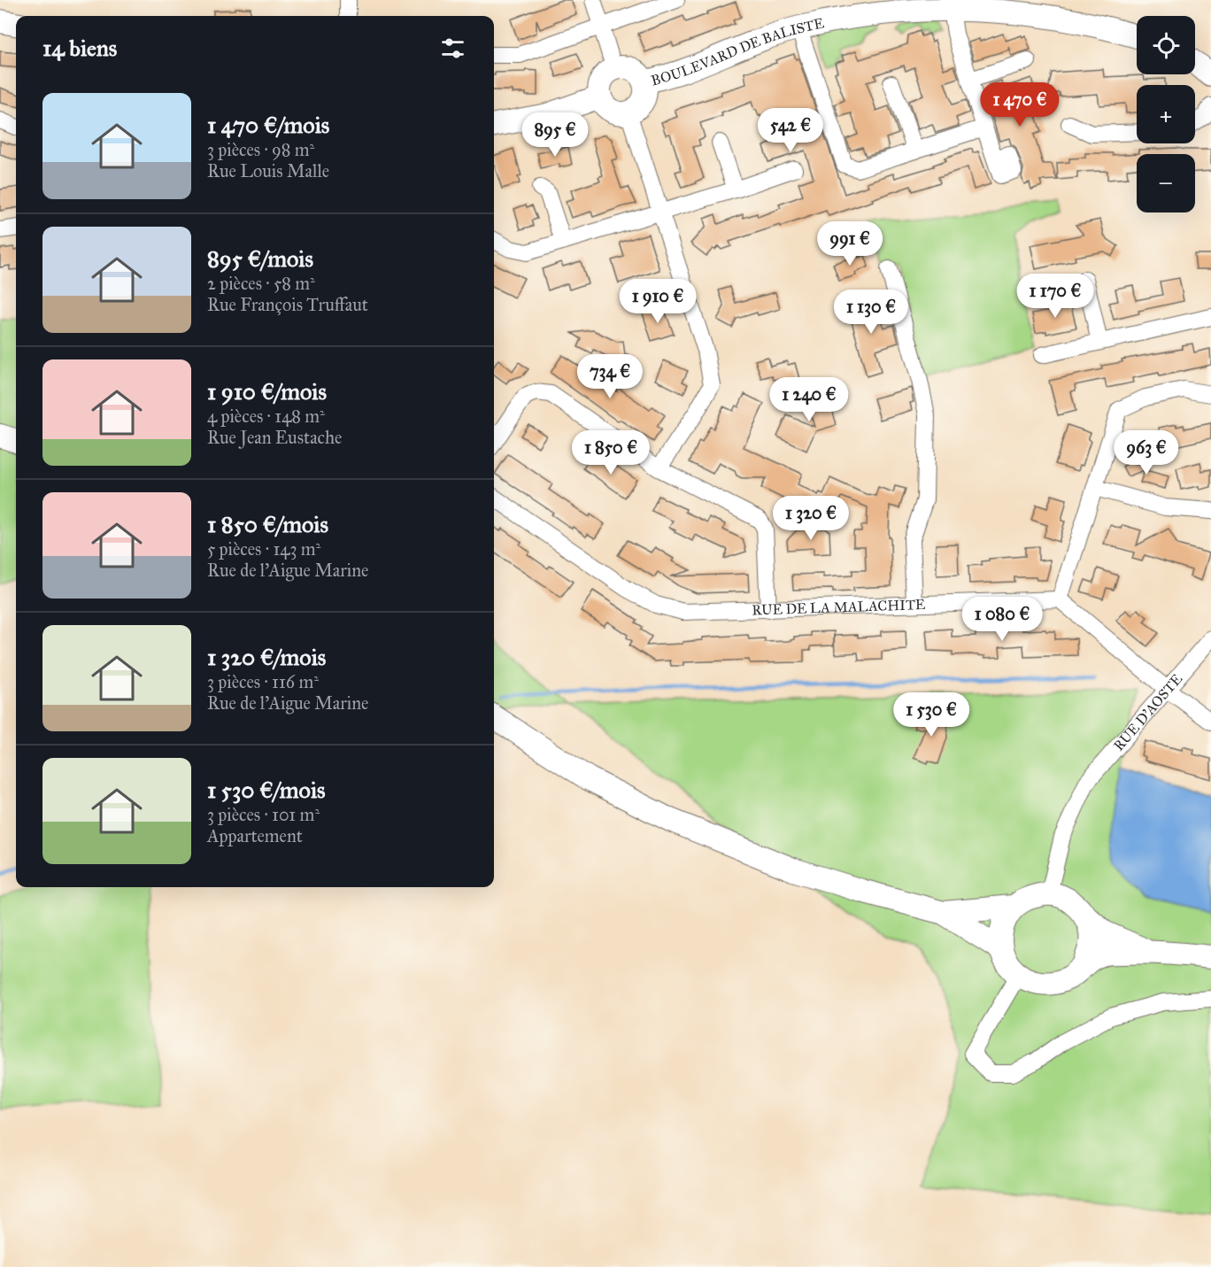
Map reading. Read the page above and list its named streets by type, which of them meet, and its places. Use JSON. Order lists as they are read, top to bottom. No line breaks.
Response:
{"streets":{"main road":["BOULEVARD DE BALISTE"],"street":["RUE DE LA MALACHITE","RUE D'AOSTE"]},"page":{"map_buttons":["+","−"],"heading":"14 biens","list":[{"name":"1 470 €/mois","note":"3 pièces · 98 m² · Rue Louis Malle"},{"name":"895 €/mois","note":"2 pièces · 58 m² · Rue François Truffaut"},{"name":"1 910 €/mois","note":"4 pièces · 148 m² · Rue Jean Eustache"},{"name":"1 850 €/mois","note":"5 pièces · 143 m² · Rue de l'Aigue Marine"},{"name":"1 320 €/mois","note":"3 pièces · 116 m² · Rue de l'Aigue Marine"},{"name":"1 530 €/mois","note":"3 pièces · 101 m² · Appartement"}],"price":["1 470 €","542 €","895 €","991 €","1 170 €","1 910 €","1 130 €","734 €","1 240 €","1 850 €","963 €","1 320 €","1 080 €","1 530 €"]}}
